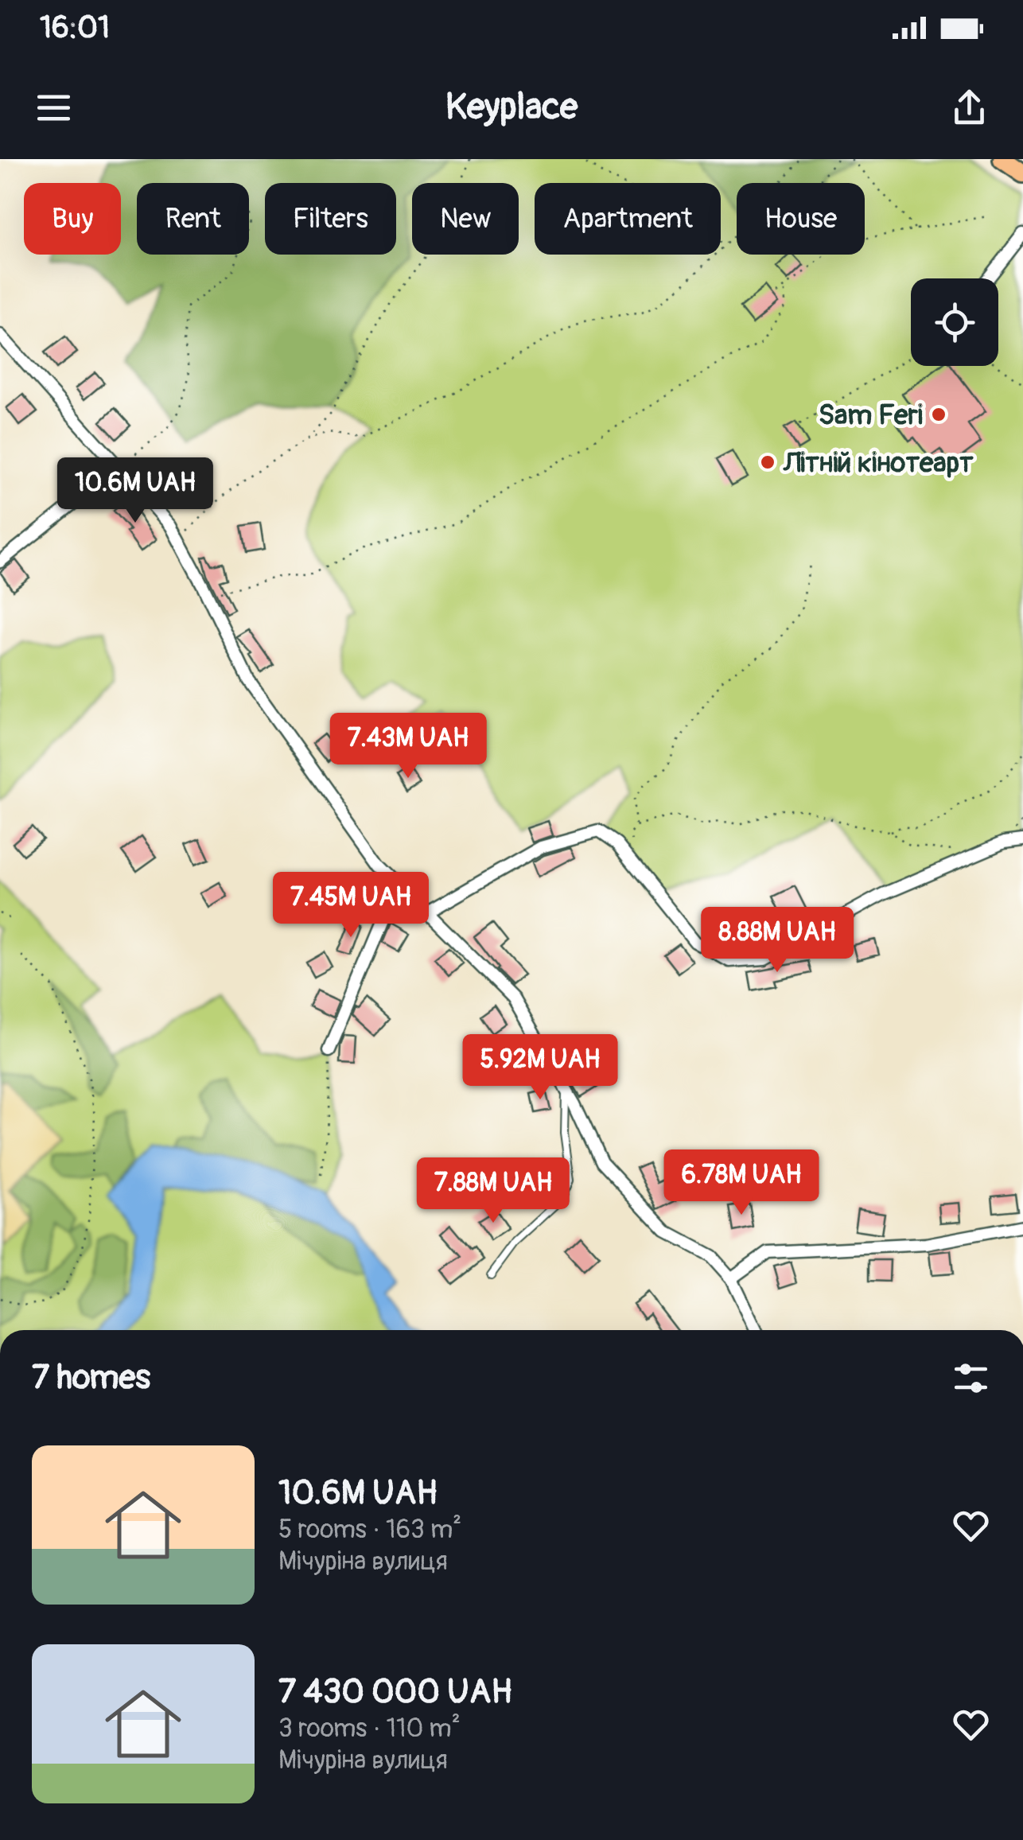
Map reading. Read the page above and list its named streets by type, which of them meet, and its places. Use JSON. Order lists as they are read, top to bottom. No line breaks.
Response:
{"places":["Sam Feri","Літній кінотеарт"],"page":{"status":"16:01","header":"Keyplace","chip":["Buy","Rent","Filters","New","Apartment","House"],"price":["10.6M UAH","7.43M UAH","7.45M UAH","8.88M UAH","5.92M UAH","6.78M UAH","7.88M UAH"],"heading":"7 homes","list":[{"name":"10.6M UAH","note":"5 rooms · 163 m² · Мічуріна вулиця"},{"name":"7 430 000 UAH","note":"3 rooms · 110 m² · Мічуріна вулиця"}]}}
